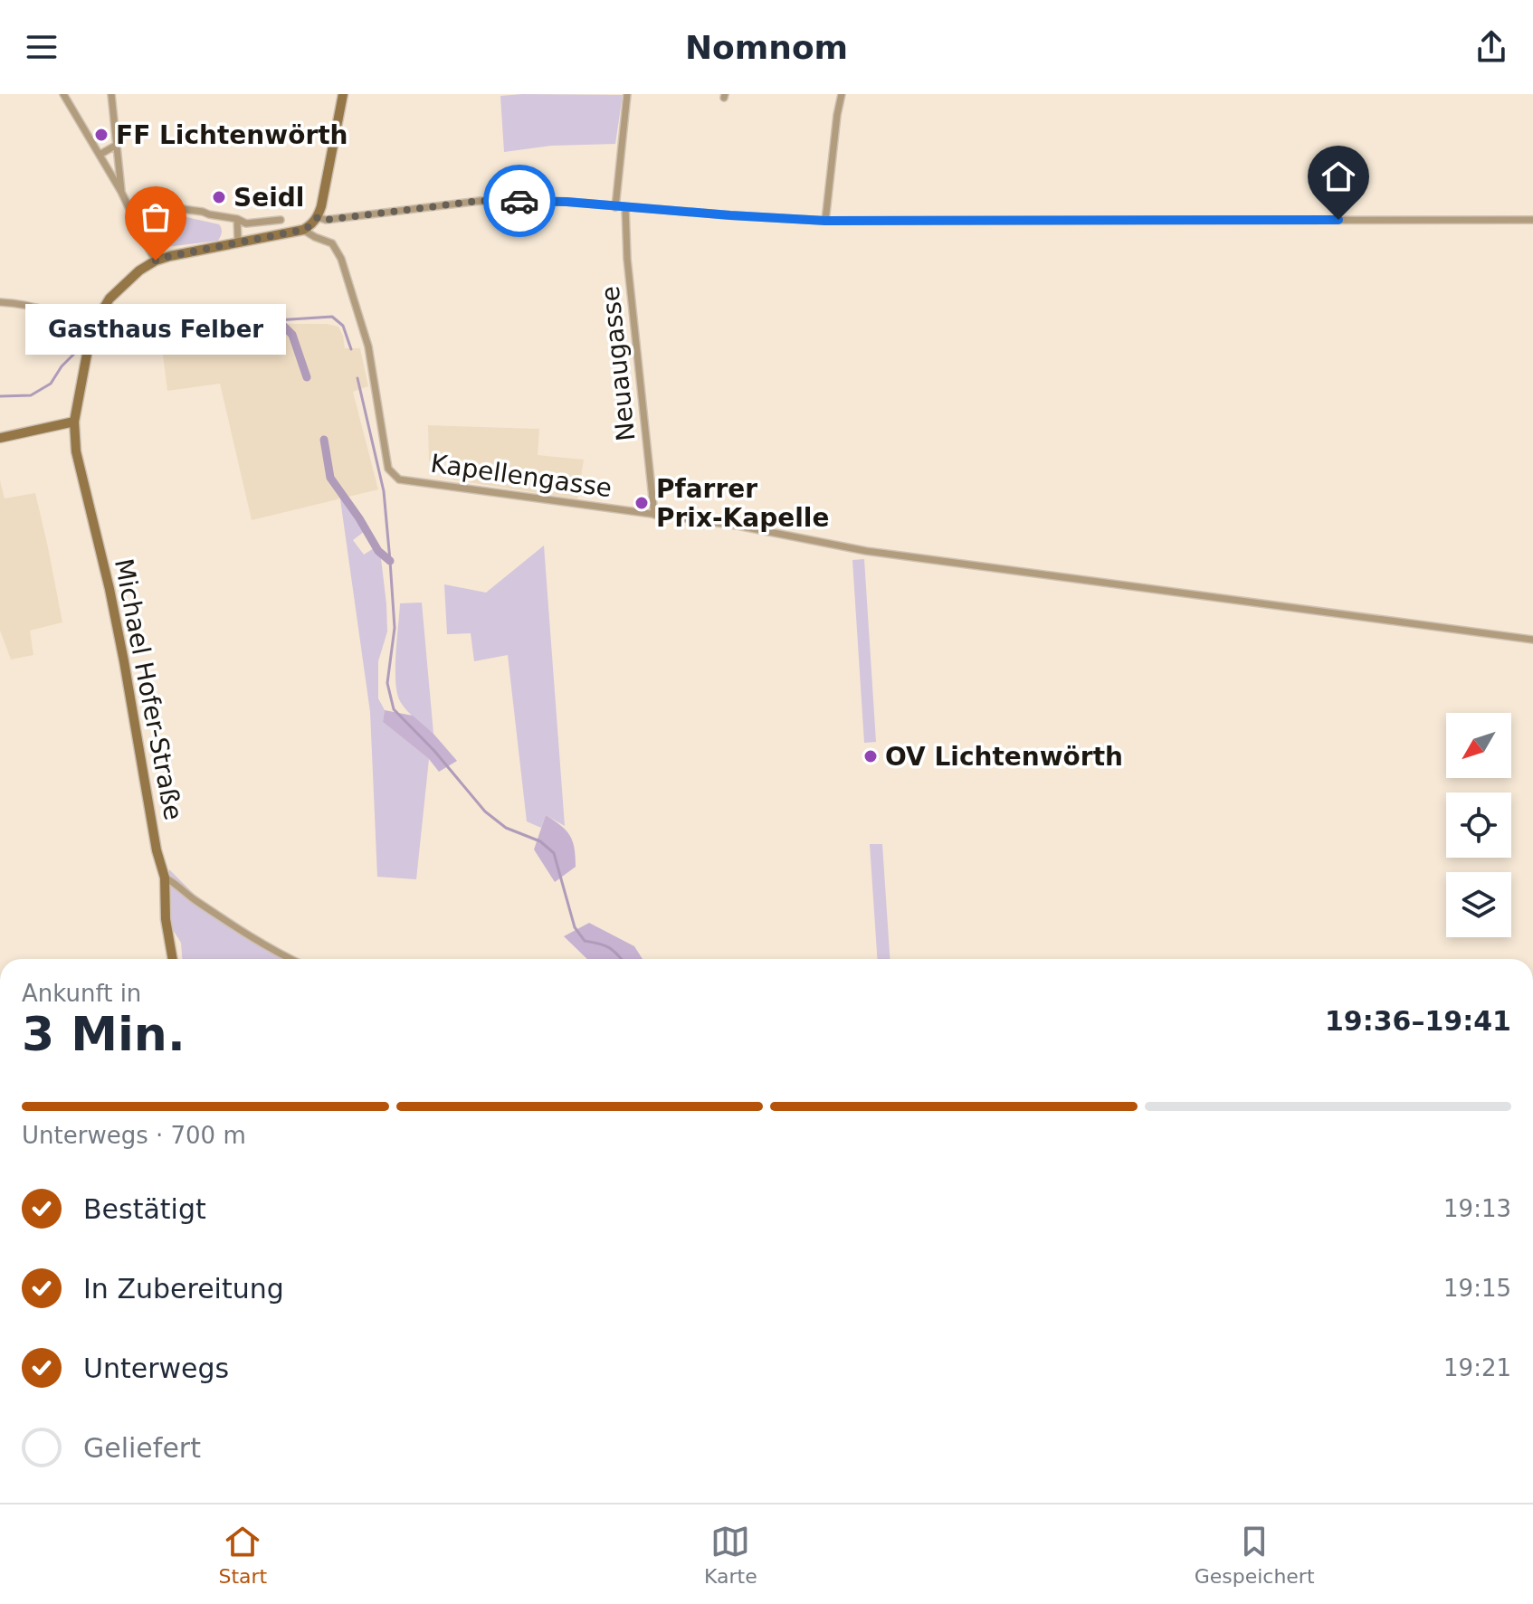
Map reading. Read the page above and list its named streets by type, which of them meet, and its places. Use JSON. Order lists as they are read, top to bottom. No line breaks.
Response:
{"streets":{"main road":["Michael Hofer-Straße"],"street":["Neuaugasse","Kapellengasse"]},"crossings":[["Neuaugasse","Kapellengasse"]],"places":["FF Lichtenwörth","Seidl","Gasthaus Felber","Pfarrer Prix-Kapelle","OV Lichtenwörth"],"north":"bottom left","page":{"header":"Nomnom","bubble":"Gasthaus Felber","heading":["3 Min.","Ankunft in","19:36–19:41"],"bar":"Unterwegs · 700 m","list":[["Bestätigt","19:13"],["In Zubereitung","19:15"],["Unterwegs","19:21"],"Geliefert"],"tabs":["Start","Karte","Gespeichert"]}}
